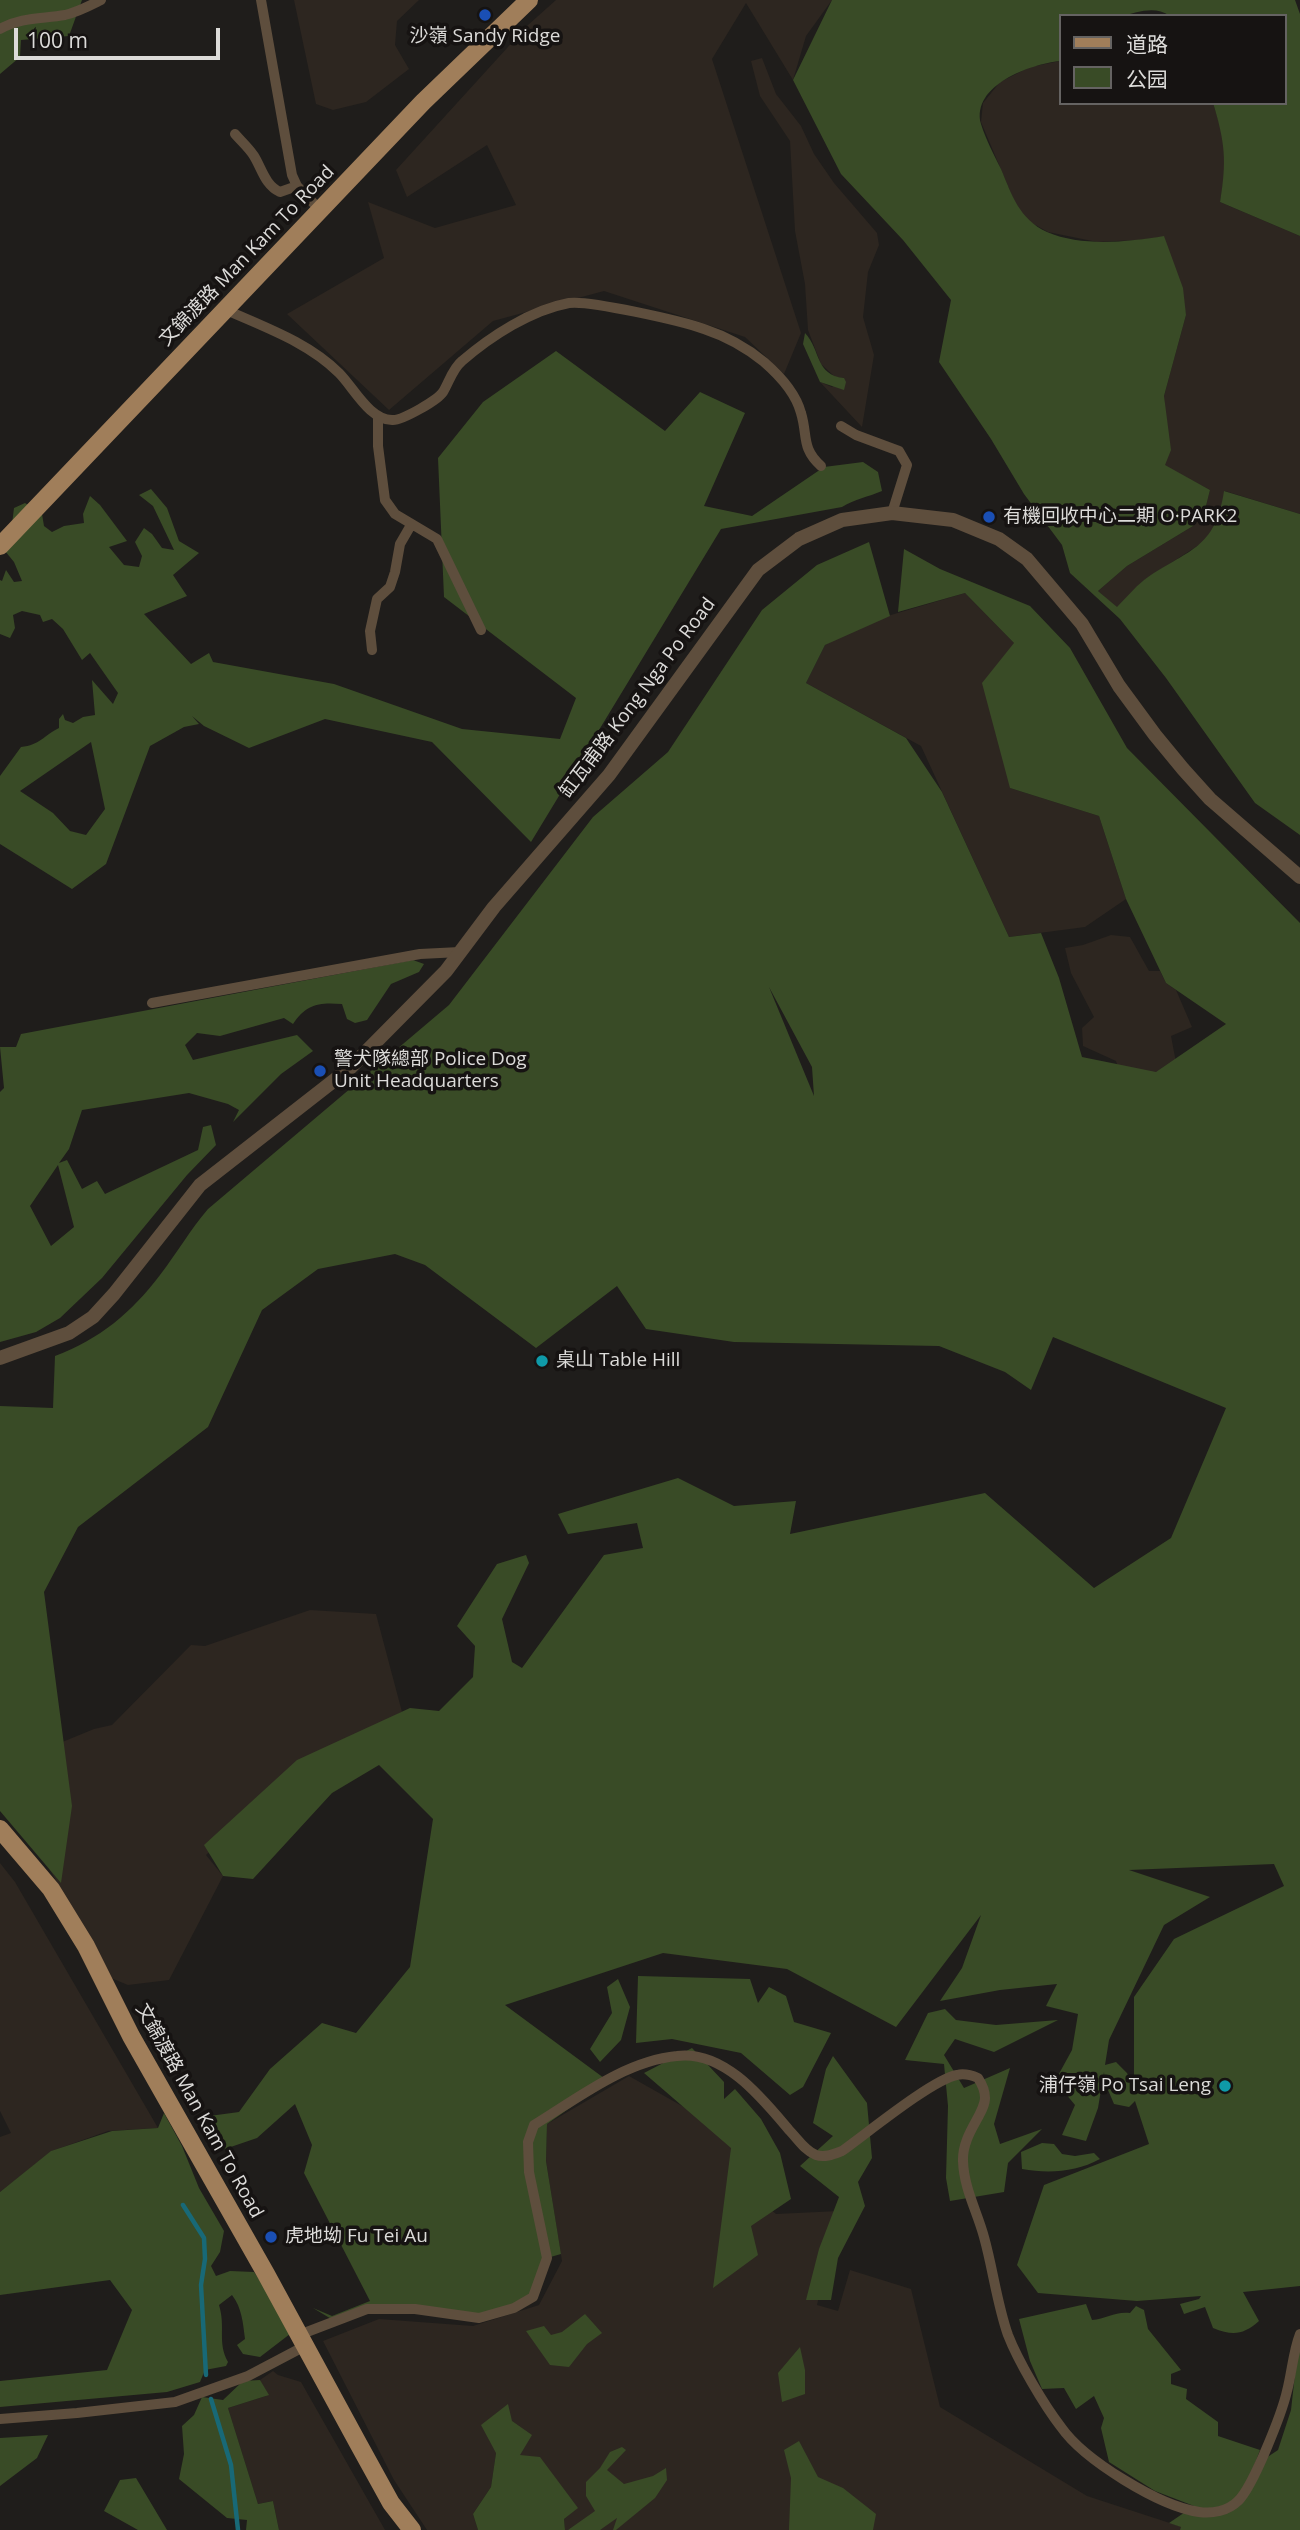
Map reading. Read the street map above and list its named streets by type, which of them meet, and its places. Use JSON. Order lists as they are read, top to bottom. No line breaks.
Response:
{"streets":{"main road":["文錦渡路 Man Kam To Road"],"street":["缸瓦甫路 Kong Nga Po Road"]},"places":["沙嶺 Sandy Ridge","有機回收中心二期 O·PARK2","警犬隊總部 Police Dog Unit Headquarters","桌山 Table Hill","浦仔嶺 Po Tsai Leng","虎地坳 Fu Tei Au"],"legend":["道路","公园"],"scale_bar":"100 m"}
